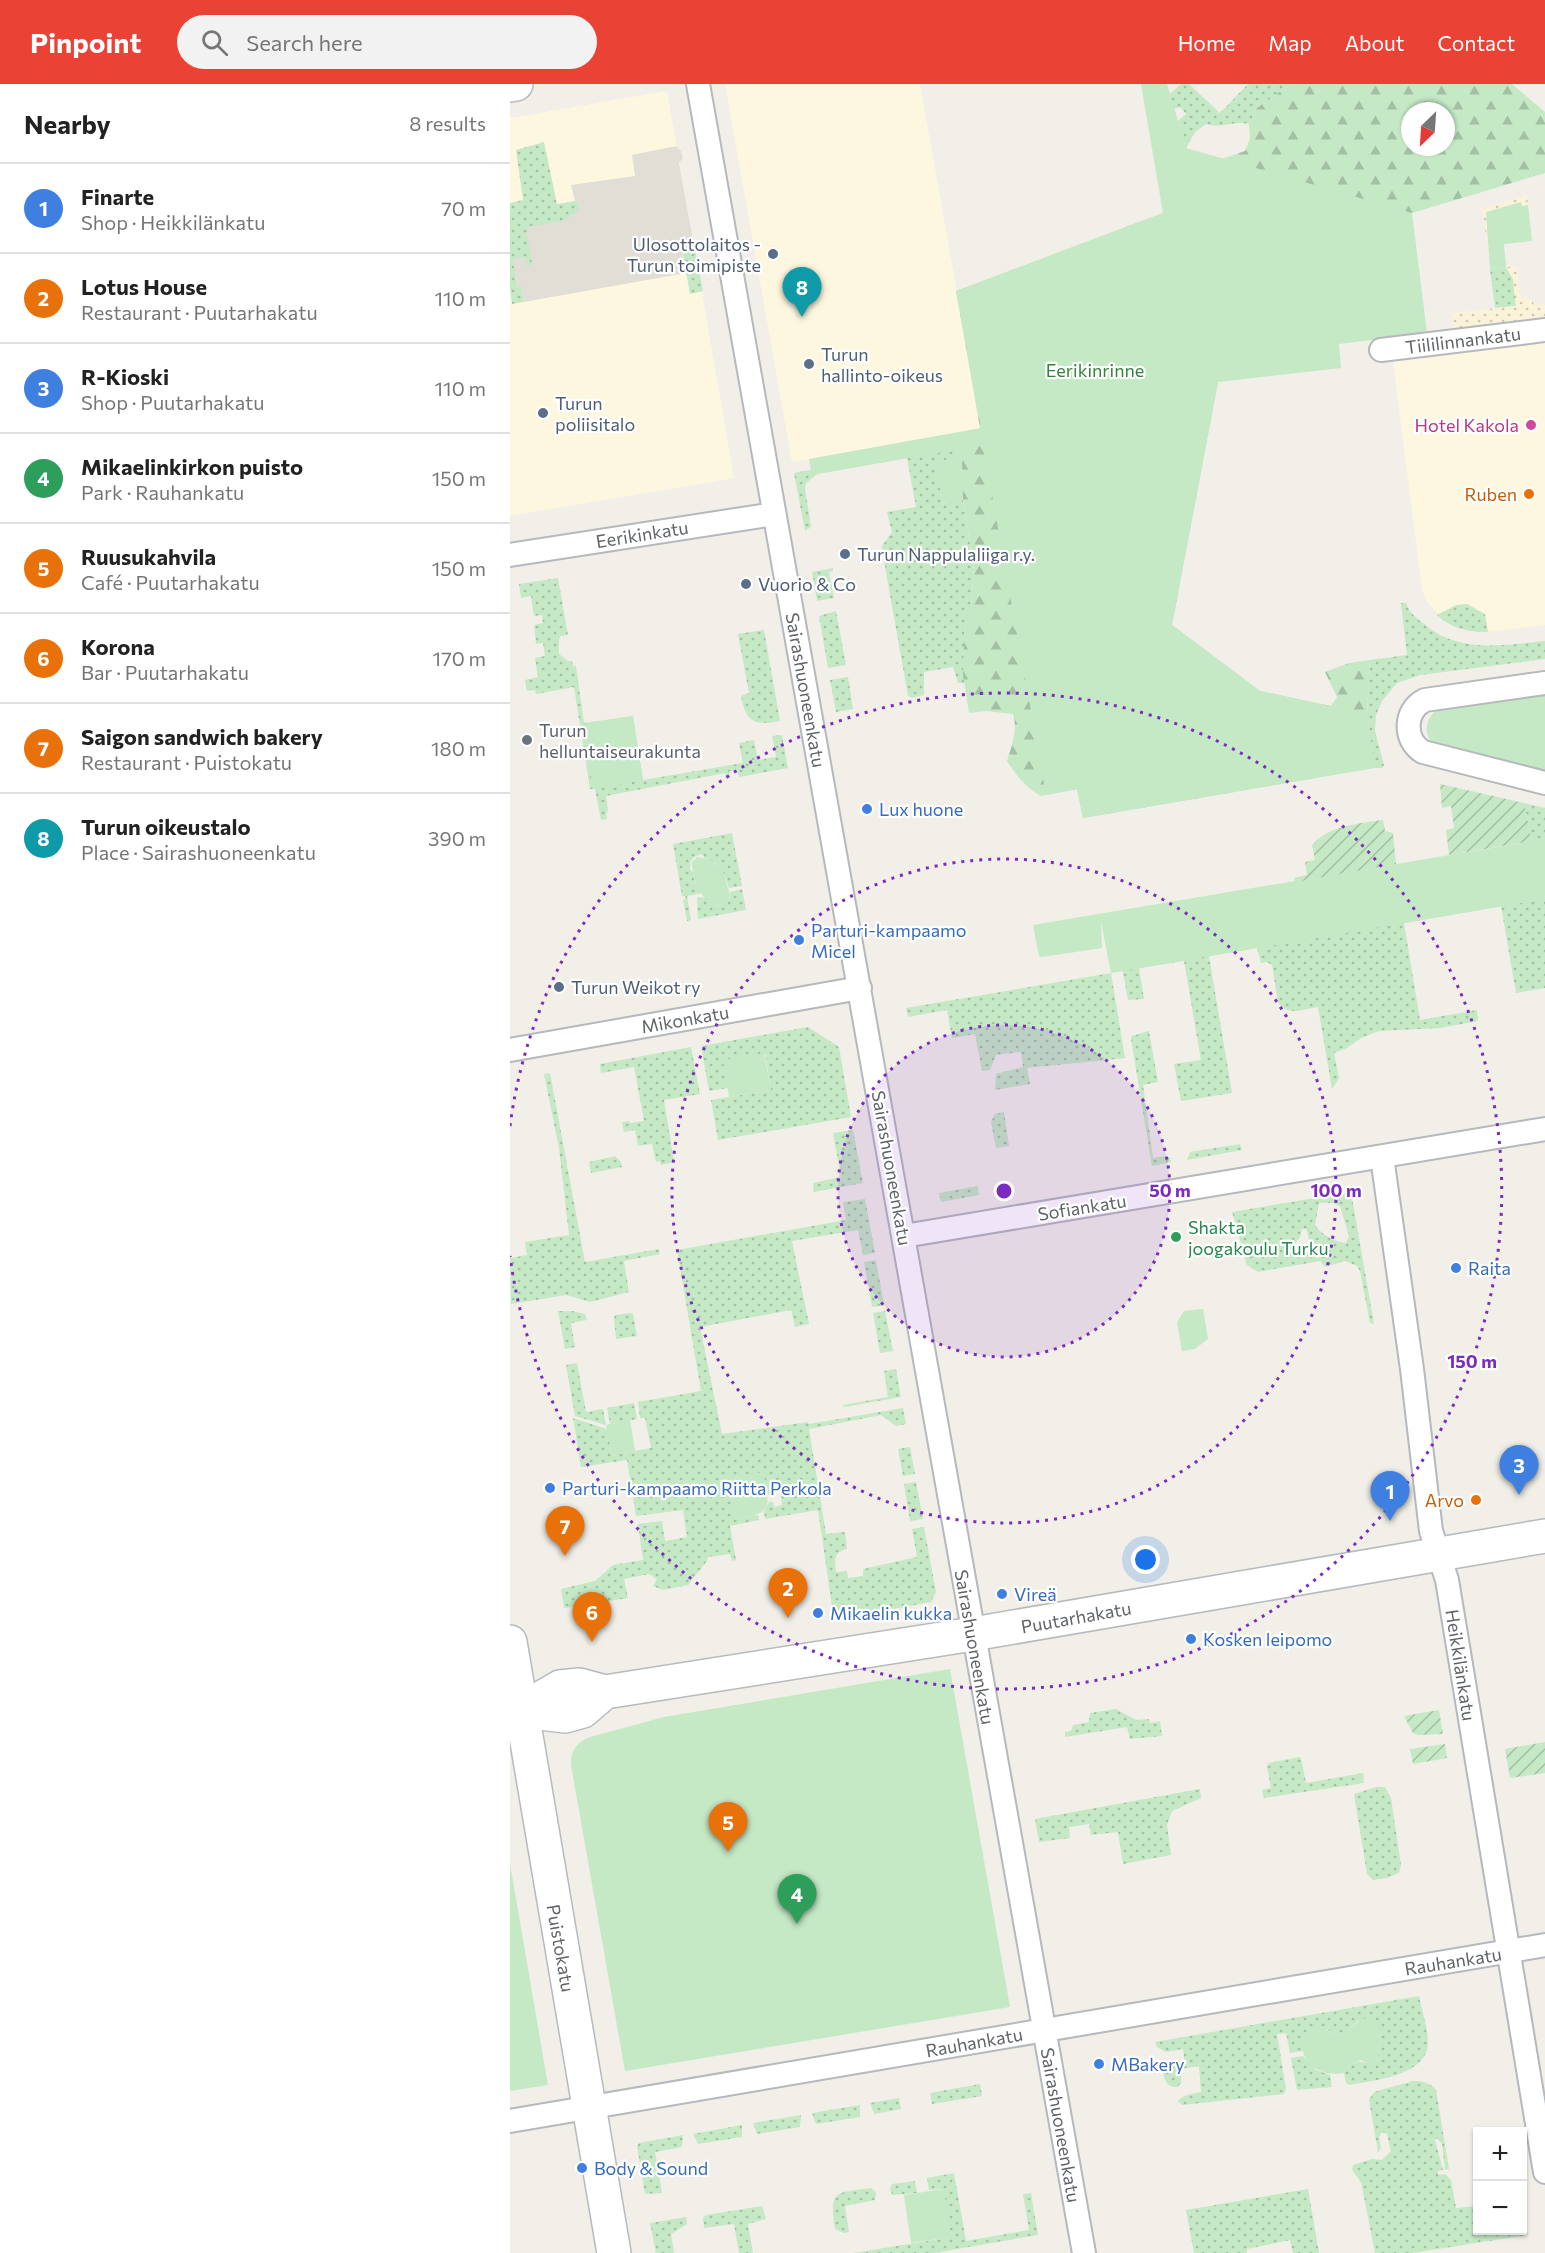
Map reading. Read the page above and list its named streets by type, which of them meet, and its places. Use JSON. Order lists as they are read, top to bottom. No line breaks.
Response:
{"streets":{"street":["Tiililinnankatu","Eerikinkatu","Sairashuoneenkatu","Mikonkatu","Sofiankatu","Puutarhakatu","Heikkilänkatu","Puistokatu","Rauhankatu"]},"crossings":[["Eerikinkatu","Sairashuoneenkatu"],["Sairashuoneenkatu","Mikonkatu"],["Sairashuoneenkatu","Sofiankatu"],["Sairashuoneenkatu","Puutarhakatu"],["Sairashuoneenkatu","Rauhankatu"],["Sofiankatu","Heikkilänkatu"],["Puutarhakatu","Heikkilänkatu"],["Puutarhakatu","Puistokatu"],["Heikkilänkatu","Rauhankatu"],["Puistokatu","Rauhankatu"]],"parks":["Eerikinrinne"],"places":["Ulosottolaitos - Turun toimipiste","Turun hallinto-oikeus","Turun poliisitalo","Hotel Kakola","Ruben","Turun Nappulaliiga r.y.","Vuorio & Co","Turun helluntaiseurakunta","Lux huone","Parturi-kampaamo Micel","Turun Weikot ry","Shakta joogakoulu Turku","Raita","Parturi-kampaamo Riitta Perkola","Arvo","Vireä","Mikaelin kukka","Kosken leipomo","MBakery","Body & Sound"],"north":"bottom left","page":{"header":"Pinpoint","search":"Search here","nav":["Home","Map","About","Contact"],"heading":["Nearby","8 results"],"list":[{"mark":"1","name":"Finarte","note":"Shop · Heikkilänkatu","value":"70 m"},{"mark":"2","name":"Lotus House","note":"Restaurant · Puutarhakatu","value":"110 m"},{"mark":"3","name":"R-Kioski","note":"Shop · Puutarhakatu","value":"110 m"},{"mark":"4","name":"Mikaelinkirkon puisto","note":"Park · Rauhankatu","value":"150 m"},{"mark":"5","name":"Ruusukahvila","note":"Café · Puutarhakatu","value":"150 m"},{"mark":"6","name":"Korona","note":"Bar · Puutarhakatu","value":"170 m"},{"mark":"7","name":"Saigon sandwich bakery","note":"Restaurant · Puistokatu","value":"180 m"},{"mark":"8","name":"Turun oikeustalo","note":"Place · Sairashuoneenkatu","value":"390 m"}],"pins":["8","3","1","7","2","6","5","4"],"map_buttons":["+","−"]},"rings":["50 m","100 m","150 m"]}
